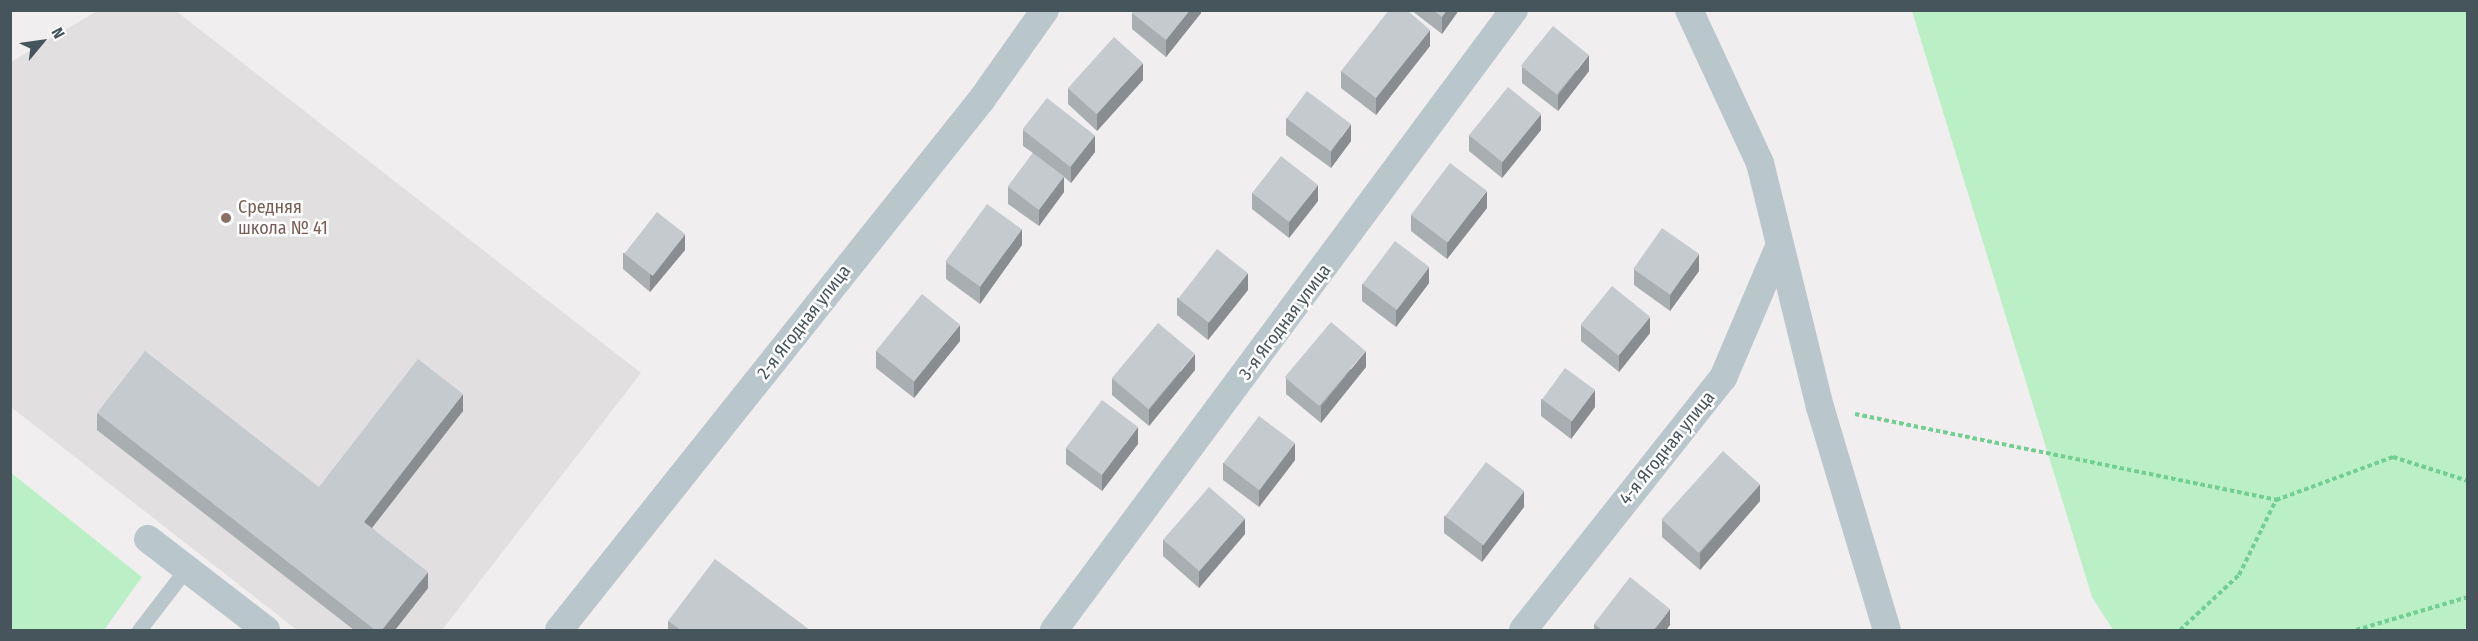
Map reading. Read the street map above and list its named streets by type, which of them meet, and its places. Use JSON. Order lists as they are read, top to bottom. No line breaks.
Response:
{"streets":{"street":["2-я Ягодная улица","3-я Ягодная улица","4-я Ягодная улица"]},"places":["Средняя школа № 41"],"north":"top right"}
